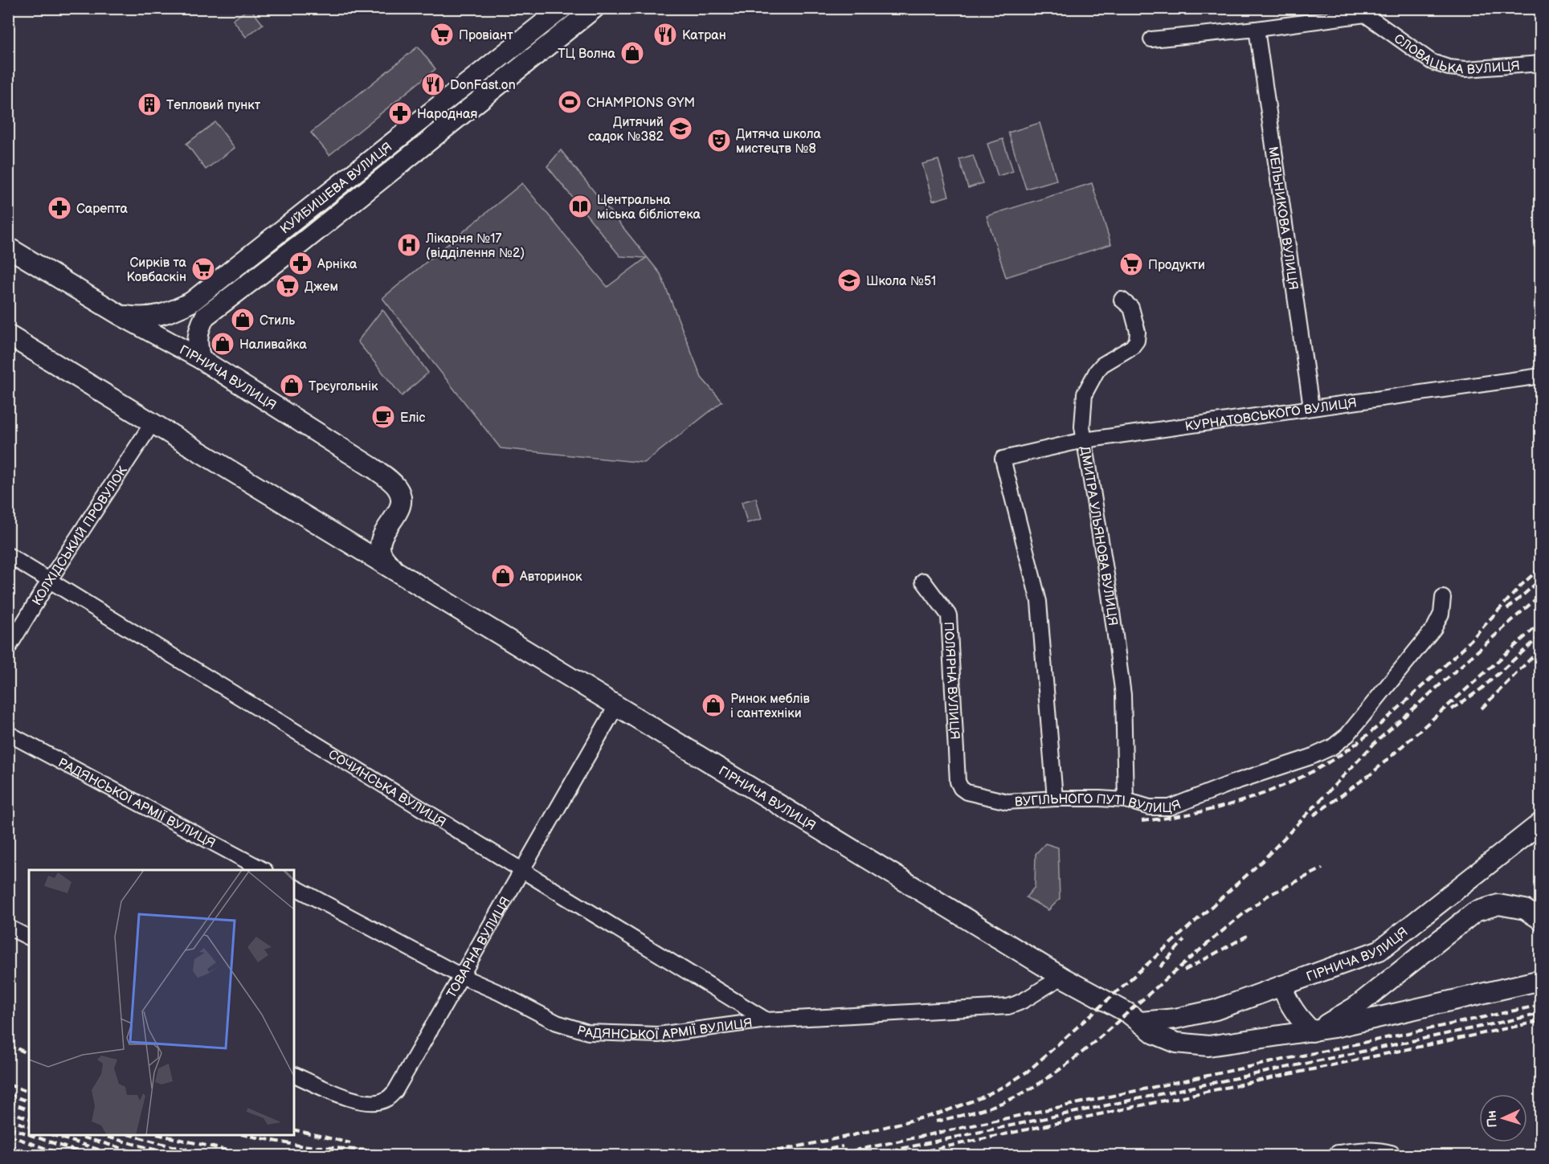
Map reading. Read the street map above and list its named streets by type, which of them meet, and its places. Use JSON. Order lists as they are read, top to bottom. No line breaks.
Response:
{"streets":{"main road":["КУЙБИШЕВА ВУЛИЦЯ","ГІРНИЧА ВУЛИЦЯ"],"street":["СЛОВАЦЬКА ВУЛИЦЯ","МЕЛЬНИКОВА ВУЛИЦЯ","КУРНАТОВСЬКОГО ВУЛИЦЯ","КОЛХІДСЬКИЙ ПРОВУЛОК","ДМИТРА УЛЬЯНОВА ВУЛИЦЯ","ПОЛЯРНА ВУЛИЦЯ","СОЧИНСЬКА ВУЛИЦЯ","ВУГІЛЬНОГО ПУТІ ВУЛИЦЯ","РАДЯНСЬКОЇ АРМІЇ ВУЛИЦЯ","ТОВАРНА ВУЛИЦЯ"]},"crossings":[["СЛОВАЦЬКА ВУЛИЦЯ","МЕЛЬНИКОВА ВУЛИЦЯ"],["КУЙБИШЕВА ВУЛИЦЯ","ГІРНИЧА ВУЛИЦЯ"],["МЕЛЬНИКОВА ВУЛИЦЯ","КУРНАТОВСЬКОГО ВУЛИЦЯ"],["ГІРНИЧА ВУЛИЦЯ","КОЛХІДСЬКИЙ ПРОВУЛОК"],["ГІРНИЧА ВУЛИЦЯ","РАДЯНСЬКОЇ АРМІЇ ВУЛИЦЯ"],["ГІРНИЧА ВУЛИЦЯ","ТОВАРНА ВУЛИЦЯ"],["КУРНАТОВСЬКОГО ВУЛИЦЯ","ДМИТРА УЛЬЯНОВА ВУЛИЦЯ"],["КУРНАТОВСЬКОГО ВУЛИЦЯ","ВУГІЛЬНОГО ПУТІ ВУЛИЦЯ"],["КОЛХІДСЬКИЙ ПРОВУЛОК","СОЧИНСЬКА ВУЛИЦЯ"],["ДМИТРА УЛЬЯНОВА ВУЛИЦЯ","ВУГІЛЬНОГО ПУТІ ВУЛИЦЯ"],["ПОЛЯРНА ВУЛИЦЯ","ВУГІЛЬНОГО ПУТІ ВУЛИЦЯ"],["СОЧИНСЬКА ВУЛИЦЯ","РАДЯНСЬКОЇ АРМІЇ ВУЛИЦЯ"],["СОЧИНСЬКА ВУЛИЦЯ","ТОВАРНА ВУЛИЦЯ"],["РАДЯНСЬКОЇ АРМІЇ ВУЛИЦЯ","ТОВАРНА ВУЛИЦЯ"]],"places":{"supermarket":["Провіант","Продукти","Сирків та Ковбаскін","Джем"],"restaurant":["Катран","DonFast.on"],"shop":["ТЦ Волна","Стиль","Наливайка","Трєугольнік","Авторинок","Ринок меблів і сантехніки"],"sports":["CHAMPIONS GYM"],"building":["Тепловий пункт"],"pharmacy":["Народная","Сарепта","Арніка"],"school or university":["Дитячий садок №382","Школа №51"],"theatre":["Дитяча школа мистецтв №8"],"library":["Центральна міська бібліотека"],"hospital":["Лікарня №17 (відділення №2)"],"cafe":["Еліс"]},"north":"left"}
